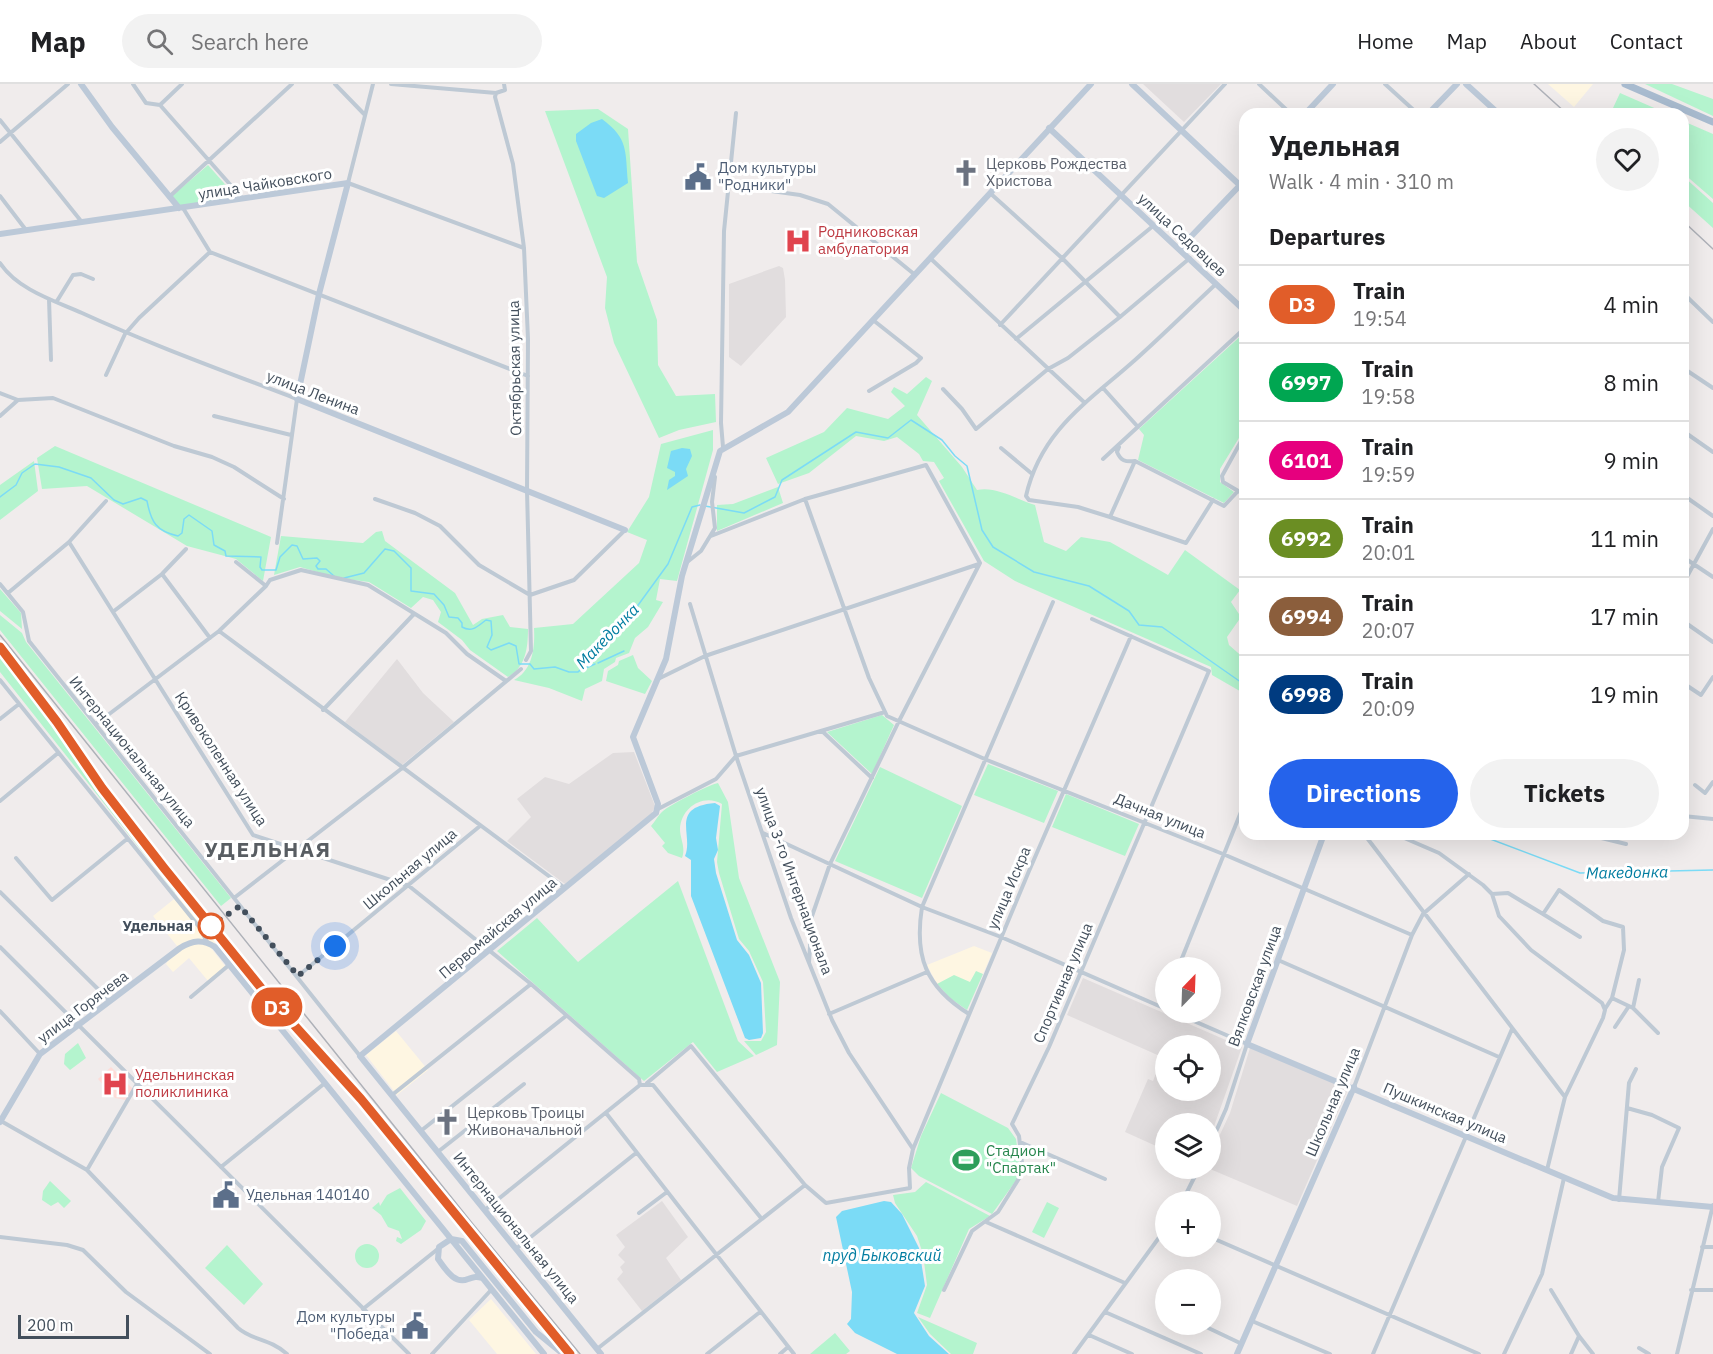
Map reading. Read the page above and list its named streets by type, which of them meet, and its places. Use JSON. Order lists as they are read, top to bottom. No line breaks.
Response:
{"streets":{"main road":["улица Чайковского","улица Седовцев","улица Ленина","Интернациональная улица","Школьная улица","Первомайская улица","Вялковская улица","улица Горячева","Пушкинская улица"],"street":["Октябрьская улица","Кривоколенная улица","Дачная улица","улица 3-го Интернационала","улица Искра","Спортивная улица"]},"crossings":[["улица Чайковского","Октябрьская улица"],["Октябрьская улица","улица Ленина"],["Интернациональная улица","Школьная улица"],["Интернациональная улица","Первомайская улица"],["Кривоколенная улица","Школьная улица"],["Кривоколенная улица","Первомайская улица"],["Дачная улица","Школьная улица"],["Дачная улица","улица Искра"],["Дачная улица","Спортивная улица"],["Дачная улица","Вялковская улица"],["Школьная улица","Пушкинская улица"],["улица 3-го Интернационала","улица Искра"],["улица Искра","Спортивная улица"],["Вялковская улица","Пушкинская улица"]],"districts":["УДЕЛЬНАЯ"],"water":["Македонка","пруд Быковский"],"places":{"church":["Церковь Рождества Христова","Церковь Троицы Живоначальной"],"public building":["Дом культуры \"Родники\"","Удельная 140140","Дом культуры \"Победа\""],"hospital":["Родниковская амбулатория","Удельнинская поликлиника"],"other":["Удельная"],"sports":["Стадион \"Спартак\""]},"scale_bar":"200 m","north":"top right","page":{"header":"Map","search":"Search here","nav":["Home","Map","About","Contact"],"on_map":"D3","heading":[["Удельная","Walk · 4 min · 310 m"],"Departures"],"list":[{"mark":"D3","name":"Train","note":"19:54","value":"4 min"},{"mark":"6997","name":"Train","note":"19:58","value":"8 min"},{"mark":"6101","name":"Train","note":"19:59","value":"9 min"},{"mark":"6992","name":"Train","note":"20:01","value":"11 min"},{"mark":"6994","name":"Train","note":"20:07","value":"17 min"},{"mark":"6998","name":"Train","note":"20:09","value":"19 min"}],"buttons":["Directions","Tickets"],"map_buttons":["+","−"],"scale":"200 m"}}
